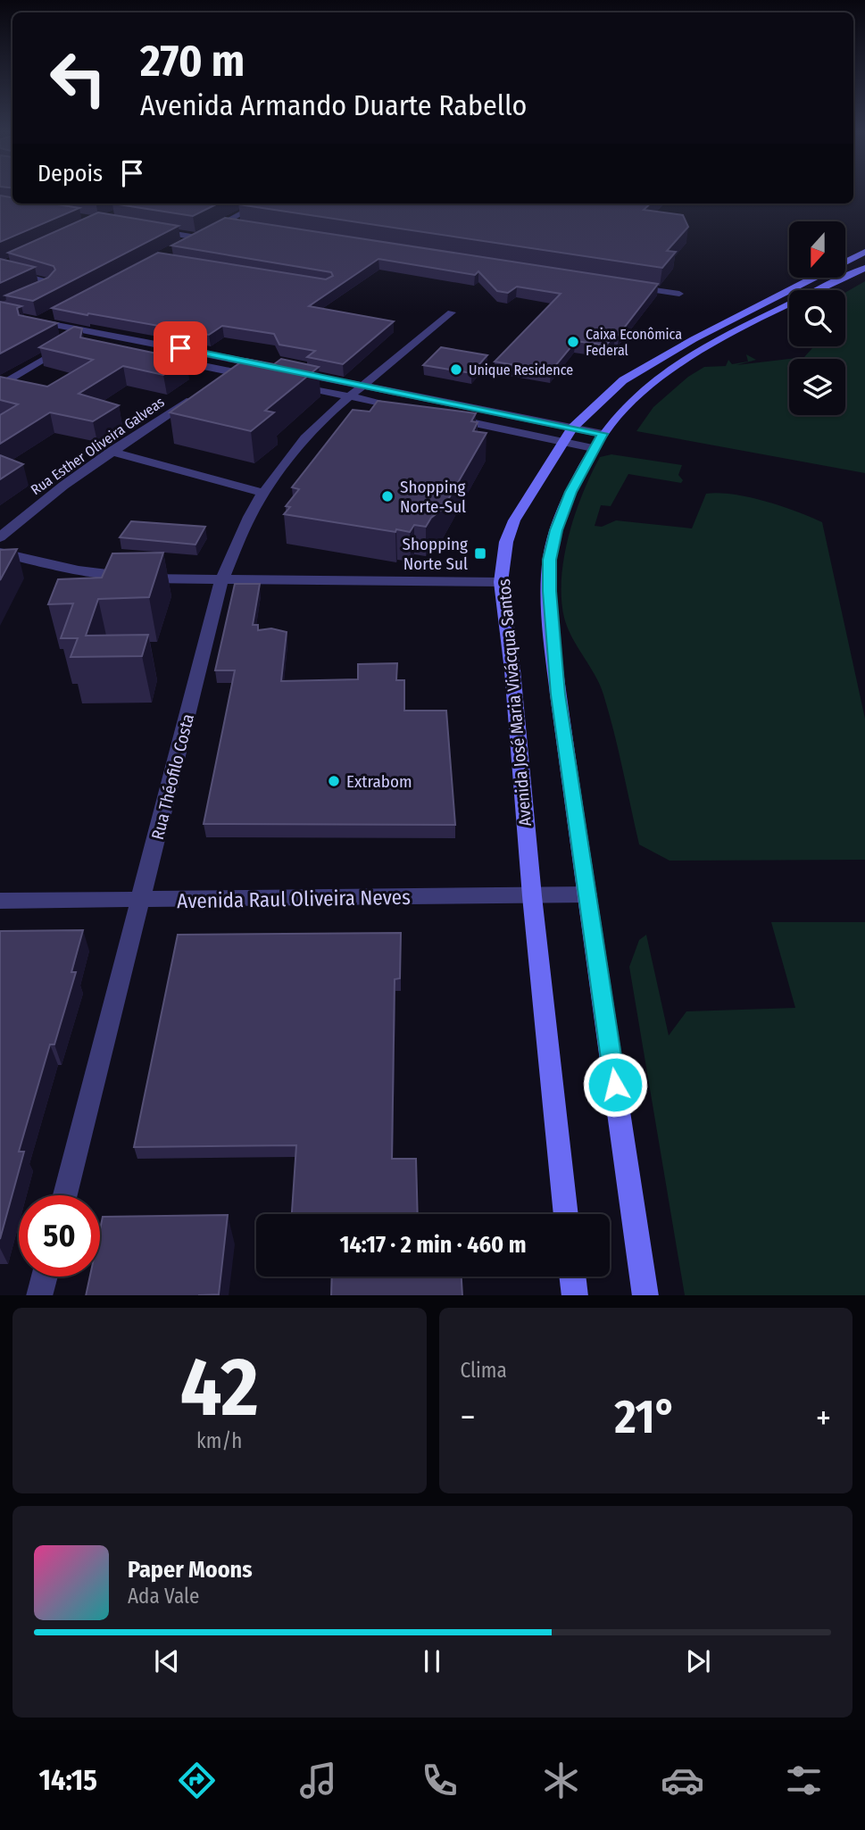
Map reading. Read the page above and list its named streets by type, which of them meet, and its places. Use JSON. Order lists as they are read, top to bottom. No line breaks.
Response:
{"streets":{"main road":["Avenida José Maria Vivácqua Santos"],"street":["Rua Esther Oliveira Galveas","Rua Théofilo Costa","Avenida Raul Oliveira Neves"]},"crossings":[["Avenida José Maria Vivácqua Santos","Avenida Raul Oliveira Neves"],["Rua Théofilo Costa","Avenida Raul Oliveira Neves"]],"places":{"other":["Caixa Econômica Federal","Unique Residence","Shopping Norte-Sul","Extrabom"],"transit":["Shopping Norte Sul"]},"north":"bottom","page":{"turn":["270 m","Avenida Armando Duarte Rabello"],"then":"Depois","limit":"50","trip":"14:17 · 2 min · 460 m","tile":[["42","km/h"],"Clima"],"heat":["−","21°","+"],"song":["Paper Moons","Ada Vale"],"tabs":"14:15"}}
